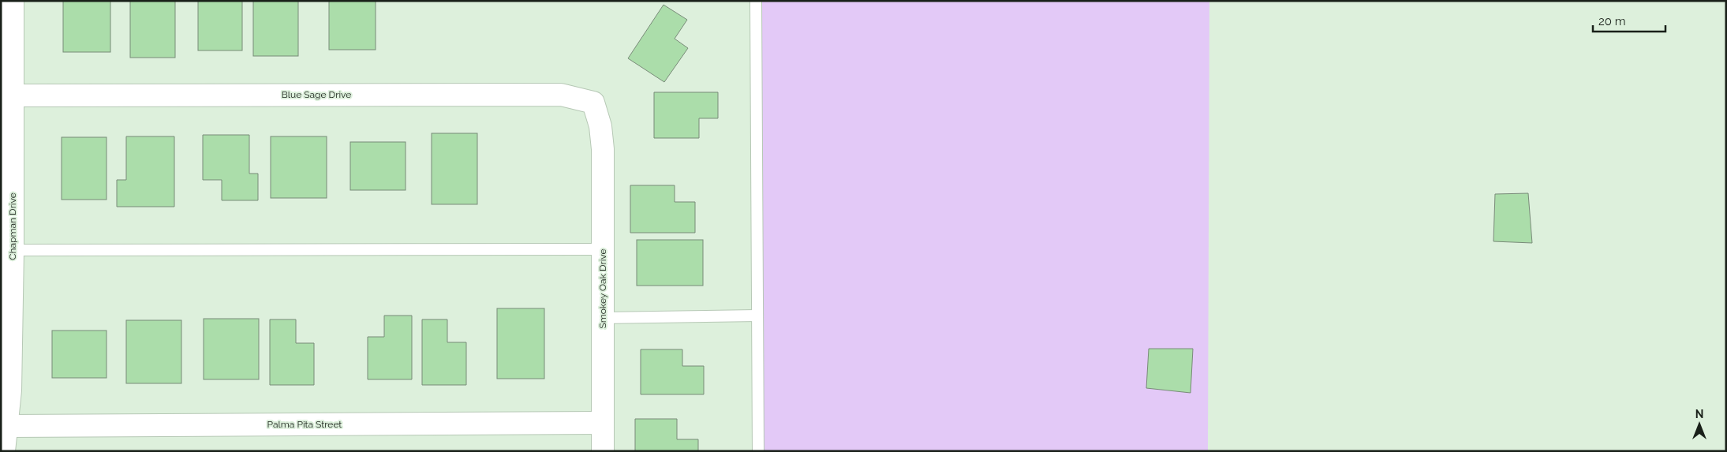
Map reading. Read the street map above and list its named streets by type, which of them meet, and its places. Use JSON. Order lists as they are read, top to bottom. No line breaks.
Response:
{"streets":{"street":["Blue Sage Drive","Chapman Drive","Smokey Oak Drive","Palma Pita Street"]},"crossings":[["Blue Sage Drive","Chapman Drive"],["Blue Sage Drive","Smokey Oak Drive"],["Chapman Drive","Palma Pita Street"],["Smokey Oak Drive","Palma Pita Street"]],"scale_bar":"20 m","north":"top"}
